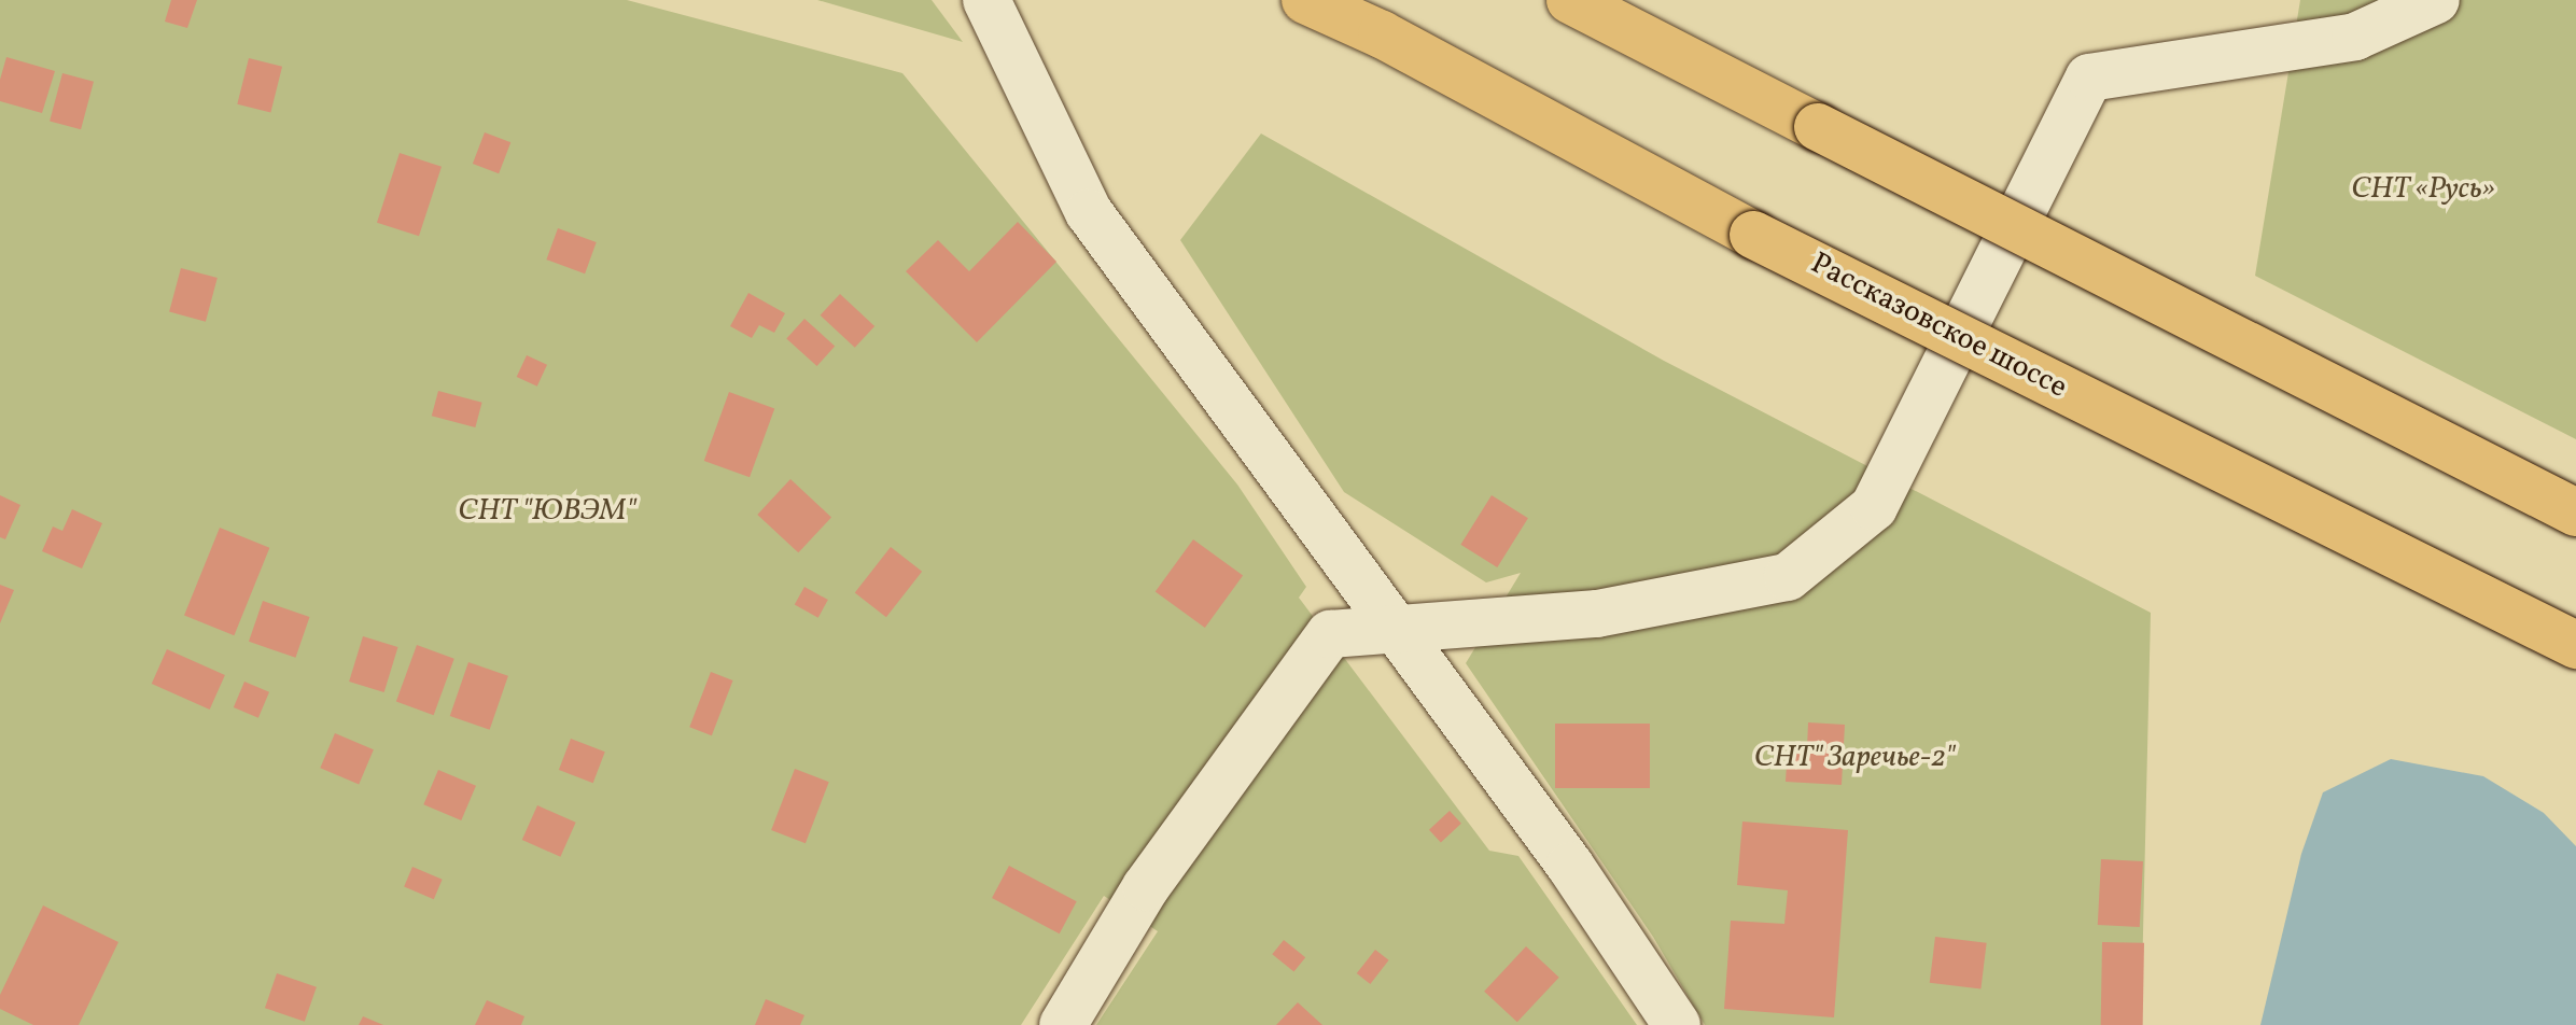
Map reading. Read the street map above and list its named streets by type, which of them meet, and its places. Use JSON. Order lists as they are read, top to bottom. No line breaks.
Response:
{"streets":{"main road":["Рассказовское шоссе"]},"parks":["СНТ «Русь»","СНТ \"ЮВЭМ\"","СНТ\" Заречье-2\""]}
